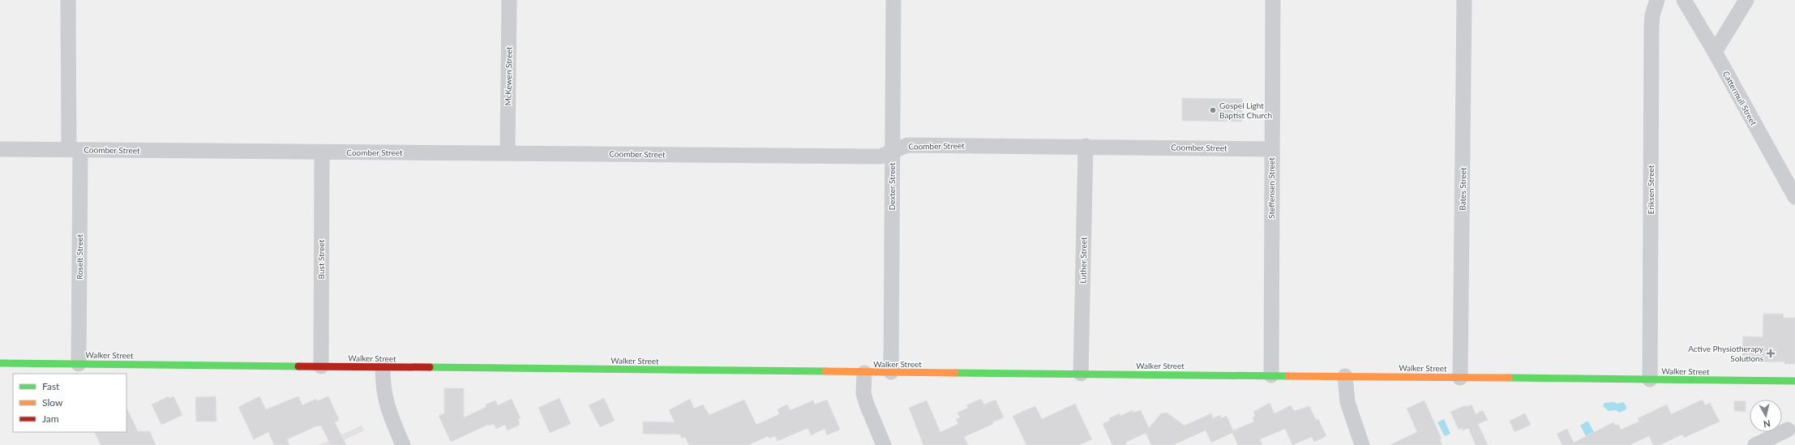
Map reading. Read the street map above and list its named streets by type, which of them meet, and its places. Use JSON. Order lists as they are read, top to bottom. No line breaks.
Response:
{"streets":{"main road":["Walker Street"],"street":["McKewen Street","Cattermull Street","Coomber Street","Dexter Street","Steffensen Street","Bates Street","Eriksen Street","Roselt Street","Bust Street","Luther Street"]},"crossings":[["McKewen Street","Coomber Street"],["Coomber Street","Dexter Street"],["Coomber Street","Steffensen Street"],["Coomber Street","Roselt Street"],["Coomber Street","Bust Street"],["Coomber Street","Luther Street"],["Dexter Street","Walker Street"],["Steffensen Street","Walker Street"],["Bates Street","Walker Street"],["Eriksen Street","Walker Street"],["Roselt Street","Walker Street"],["Bust Street","Walker Street"],["Luther Street","Walker Street"]],"places":{"other":["Gospel Light Baptist Church"],"health":["Active Physiotherapy Solutions"]},"legend":["Fast","Slow","Jam"],"north":"bottom"}
